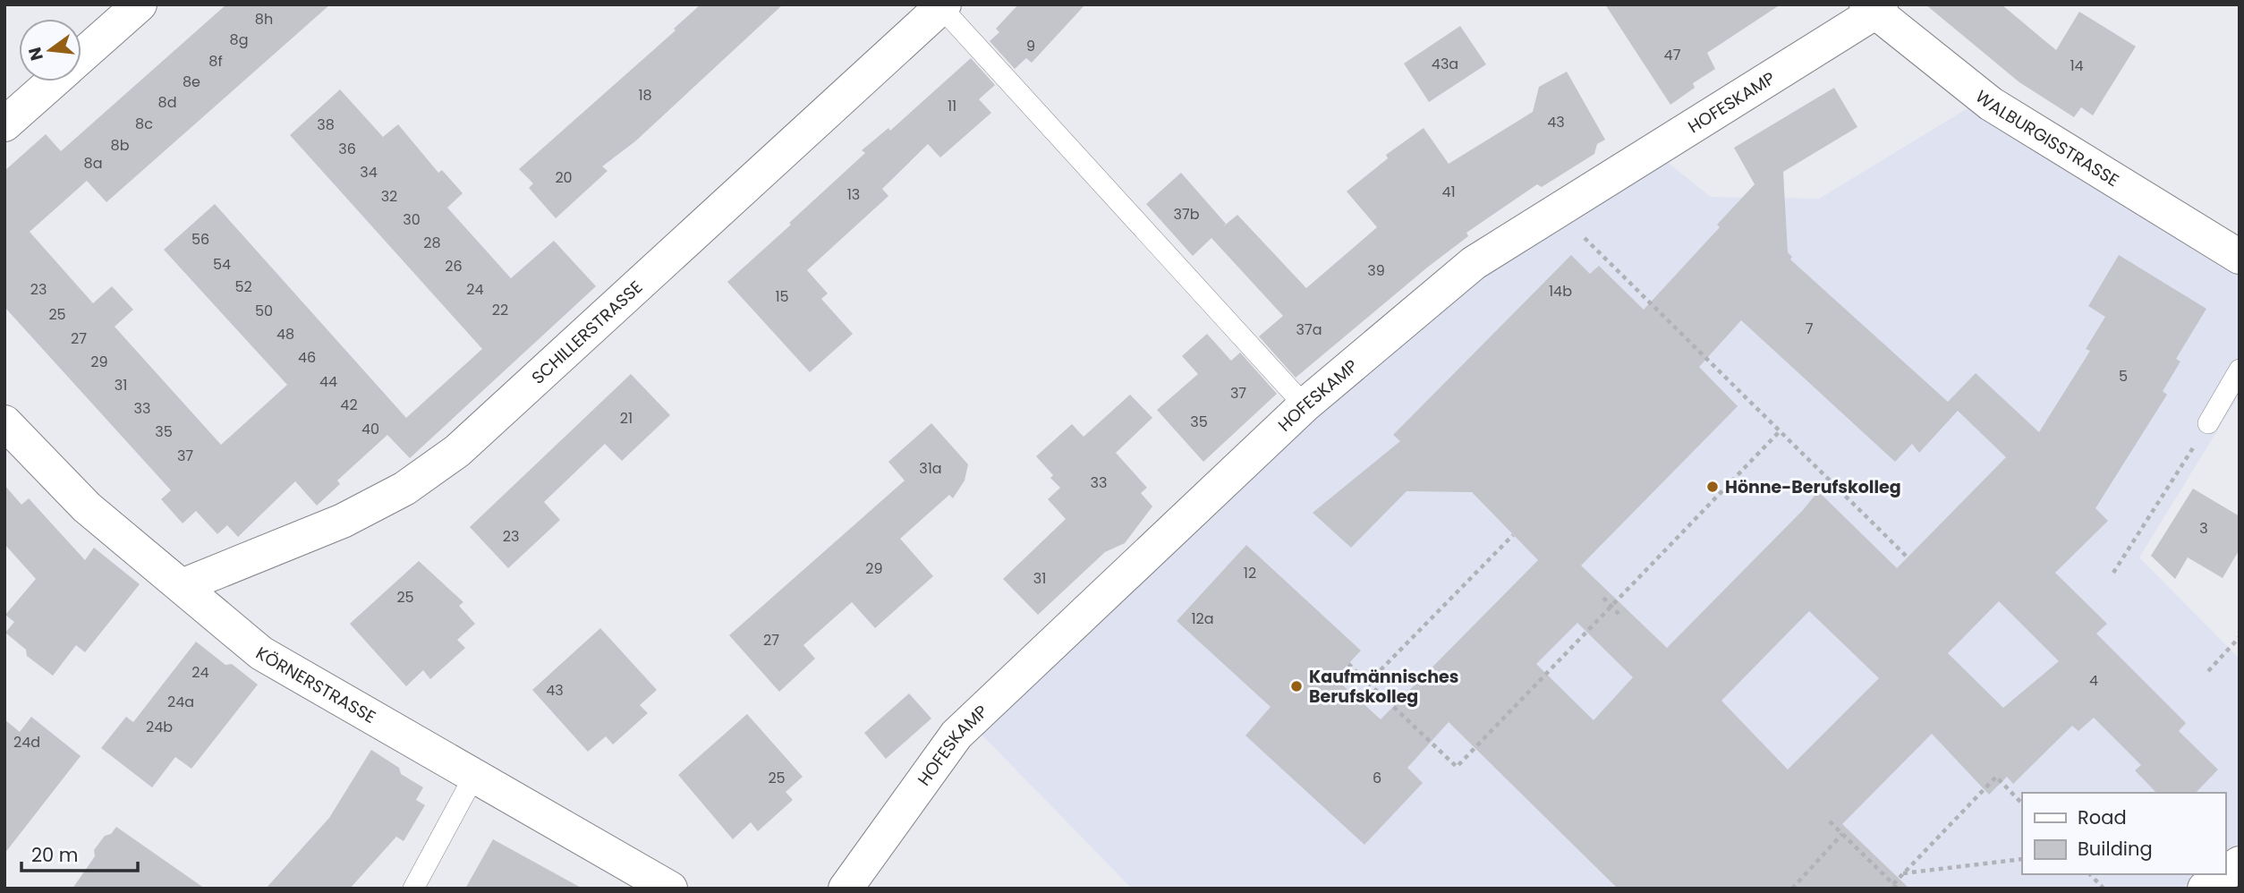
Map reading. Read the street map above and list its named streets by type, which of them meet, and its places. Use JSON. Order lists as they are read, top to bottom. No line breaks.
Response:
{"streets":{"street":["HOFESKAMP","WALBURGISSTRASSE","SCHILLERSTRASSE","KÖRNERSTRASSE"]},"crossings":[["HOFESKAMP","WALBURGISSTRASSE"],["SCHILLERSTRASSE","KÖRNERSTRASSE"]],"places":["Hönne-Berufskolleg","Kaufmännisches Berufskolleg"],"house_numbers":["8h","8g","9","47","8f","43a","14","8e","18","8d","11","43","8c","38","8b","36","8a","34","20","41","13","32","37b","30","56","28","54","26","39","52","23","24","14b","15","22","50","25","7","37a","48","27","46","29","5","44","31","37","42","33","21","35","40","35","37","31a","33","3","23","29","12","31","25","12a","27","24","4","43","24a","24b","24d","25","6"],"legend":["Road","Building"],"scale_bar":"20 m","north":"left"}
